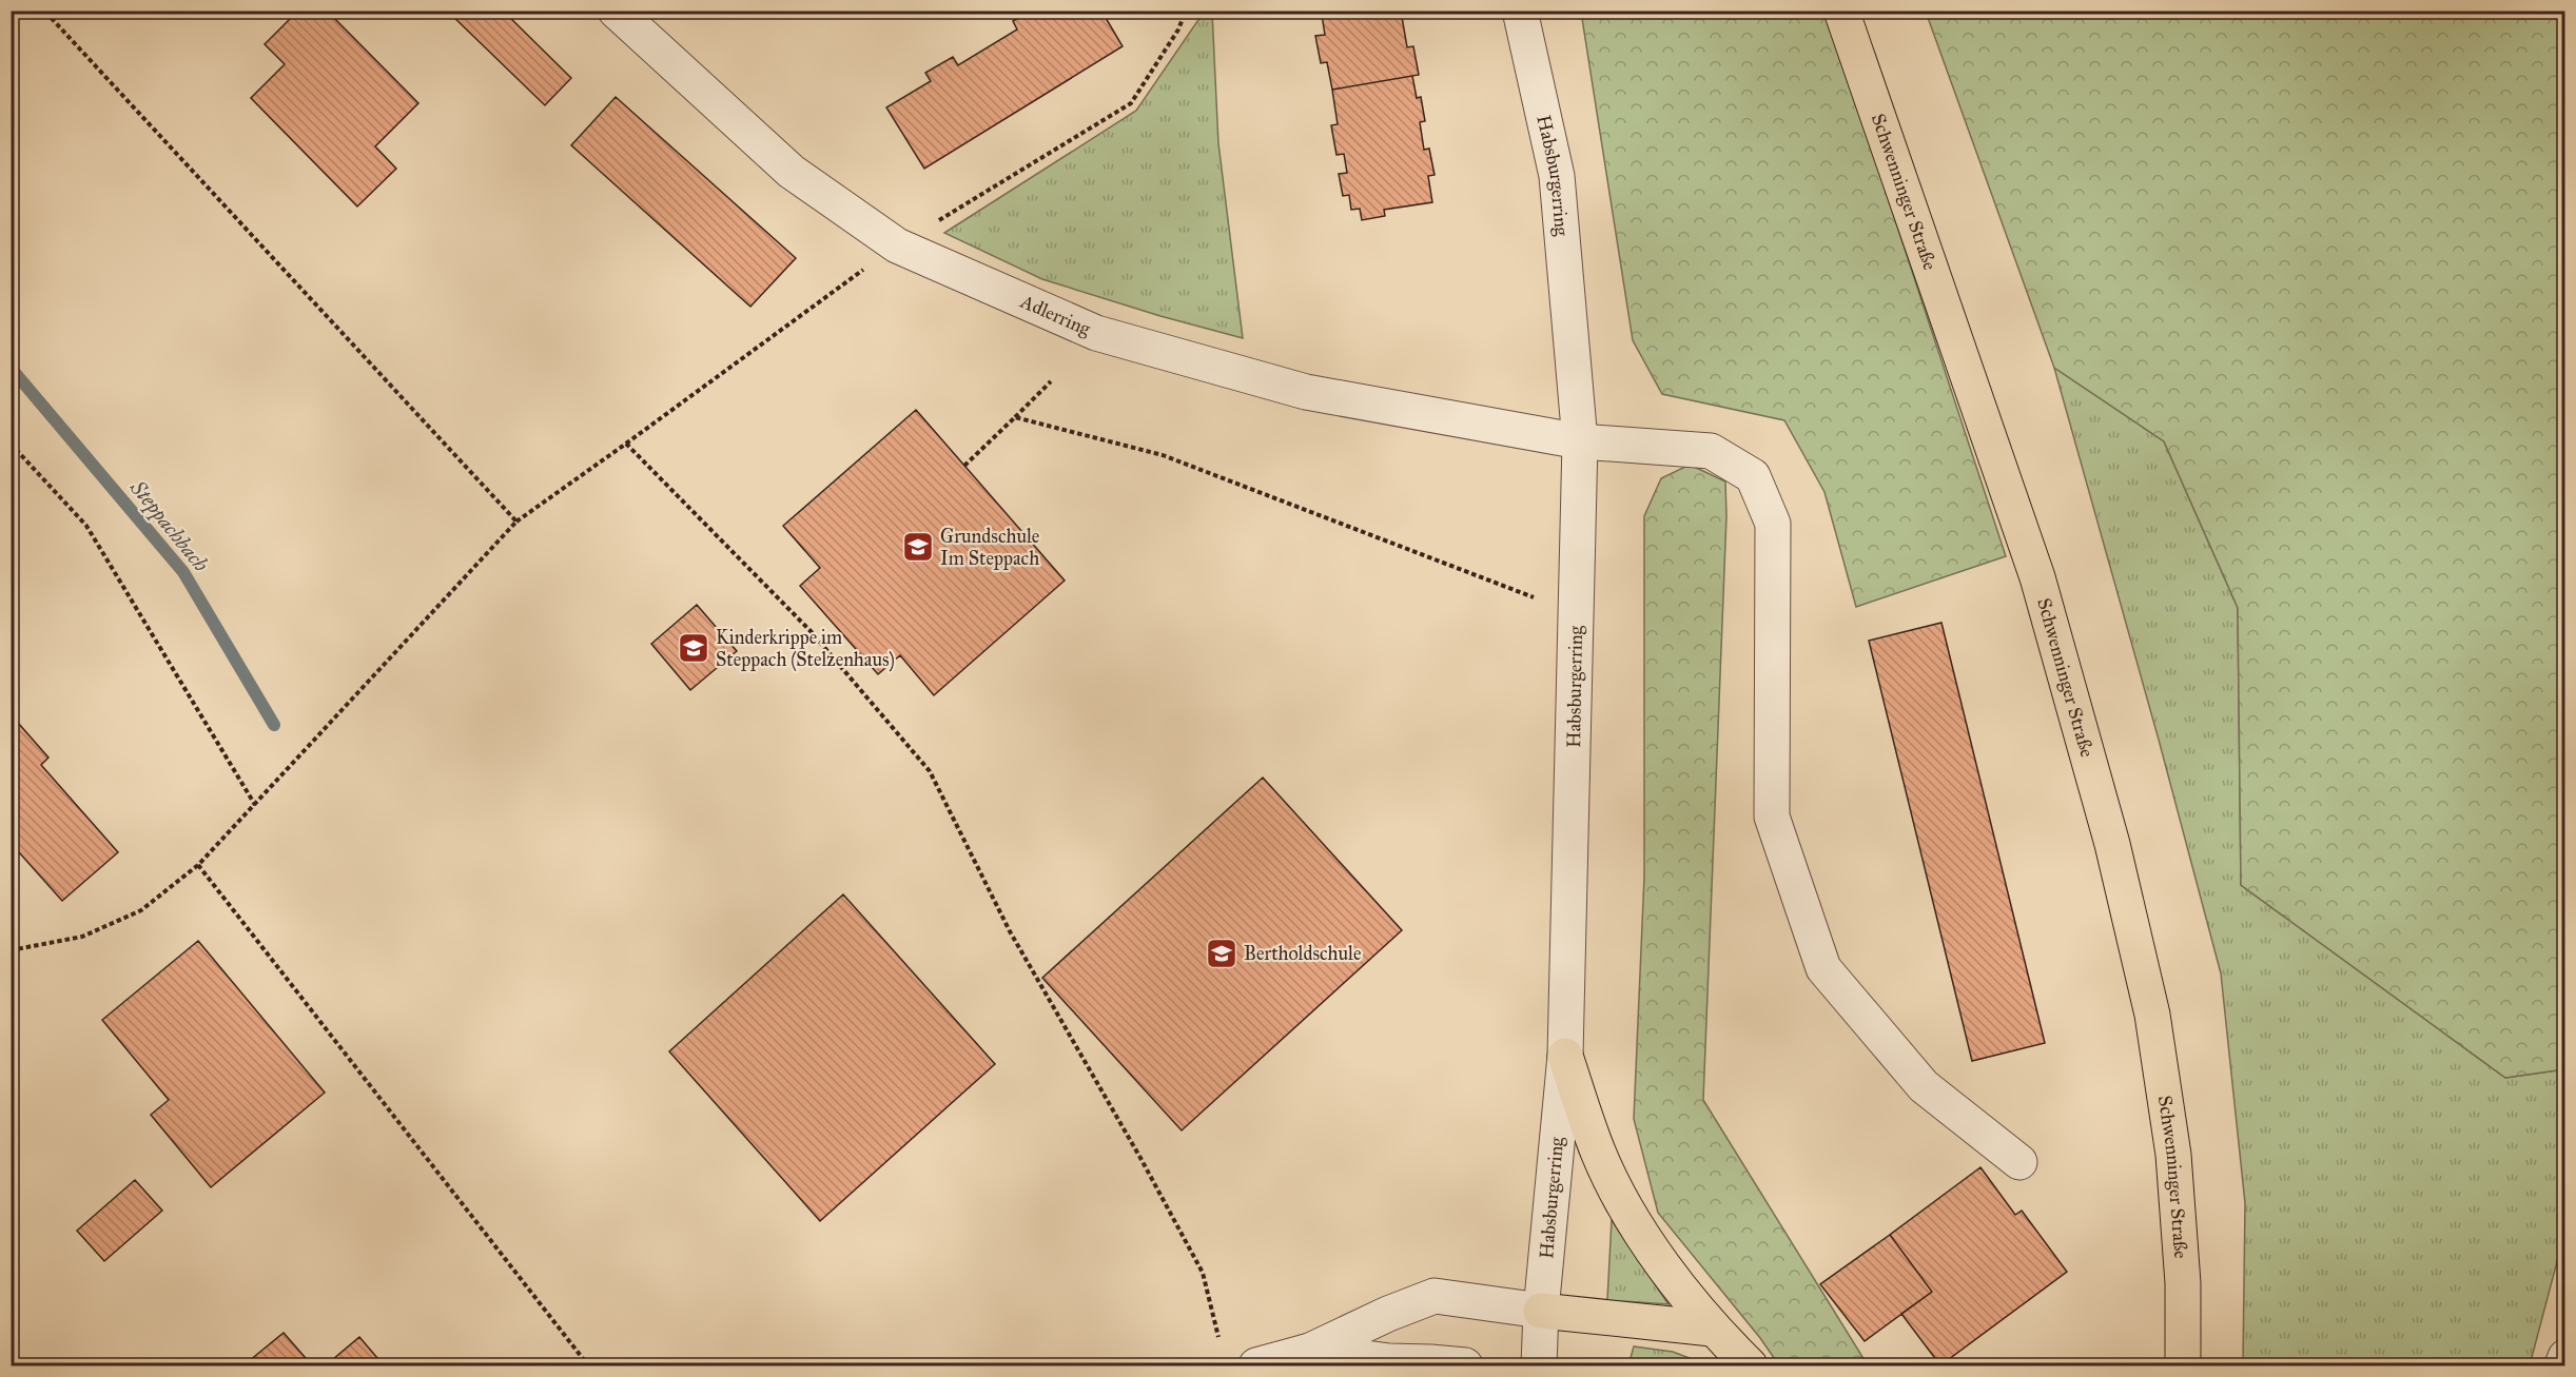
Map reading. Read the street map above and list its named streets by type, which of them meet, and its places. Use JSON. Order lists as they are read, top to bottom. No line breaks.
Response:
{"streets":{"main road":["Schwenninger Straße"],"street":["Habsburgerring","Adlerring"]},"crossings":[["Habsburgerring","Adlerring"]],"water":["Steppachbach"],"places":{"school or university":["Grundschule Im Steppach","Kinderkrippe im Steppach (Stelzenhaus)","Bertholdschule"]}}
